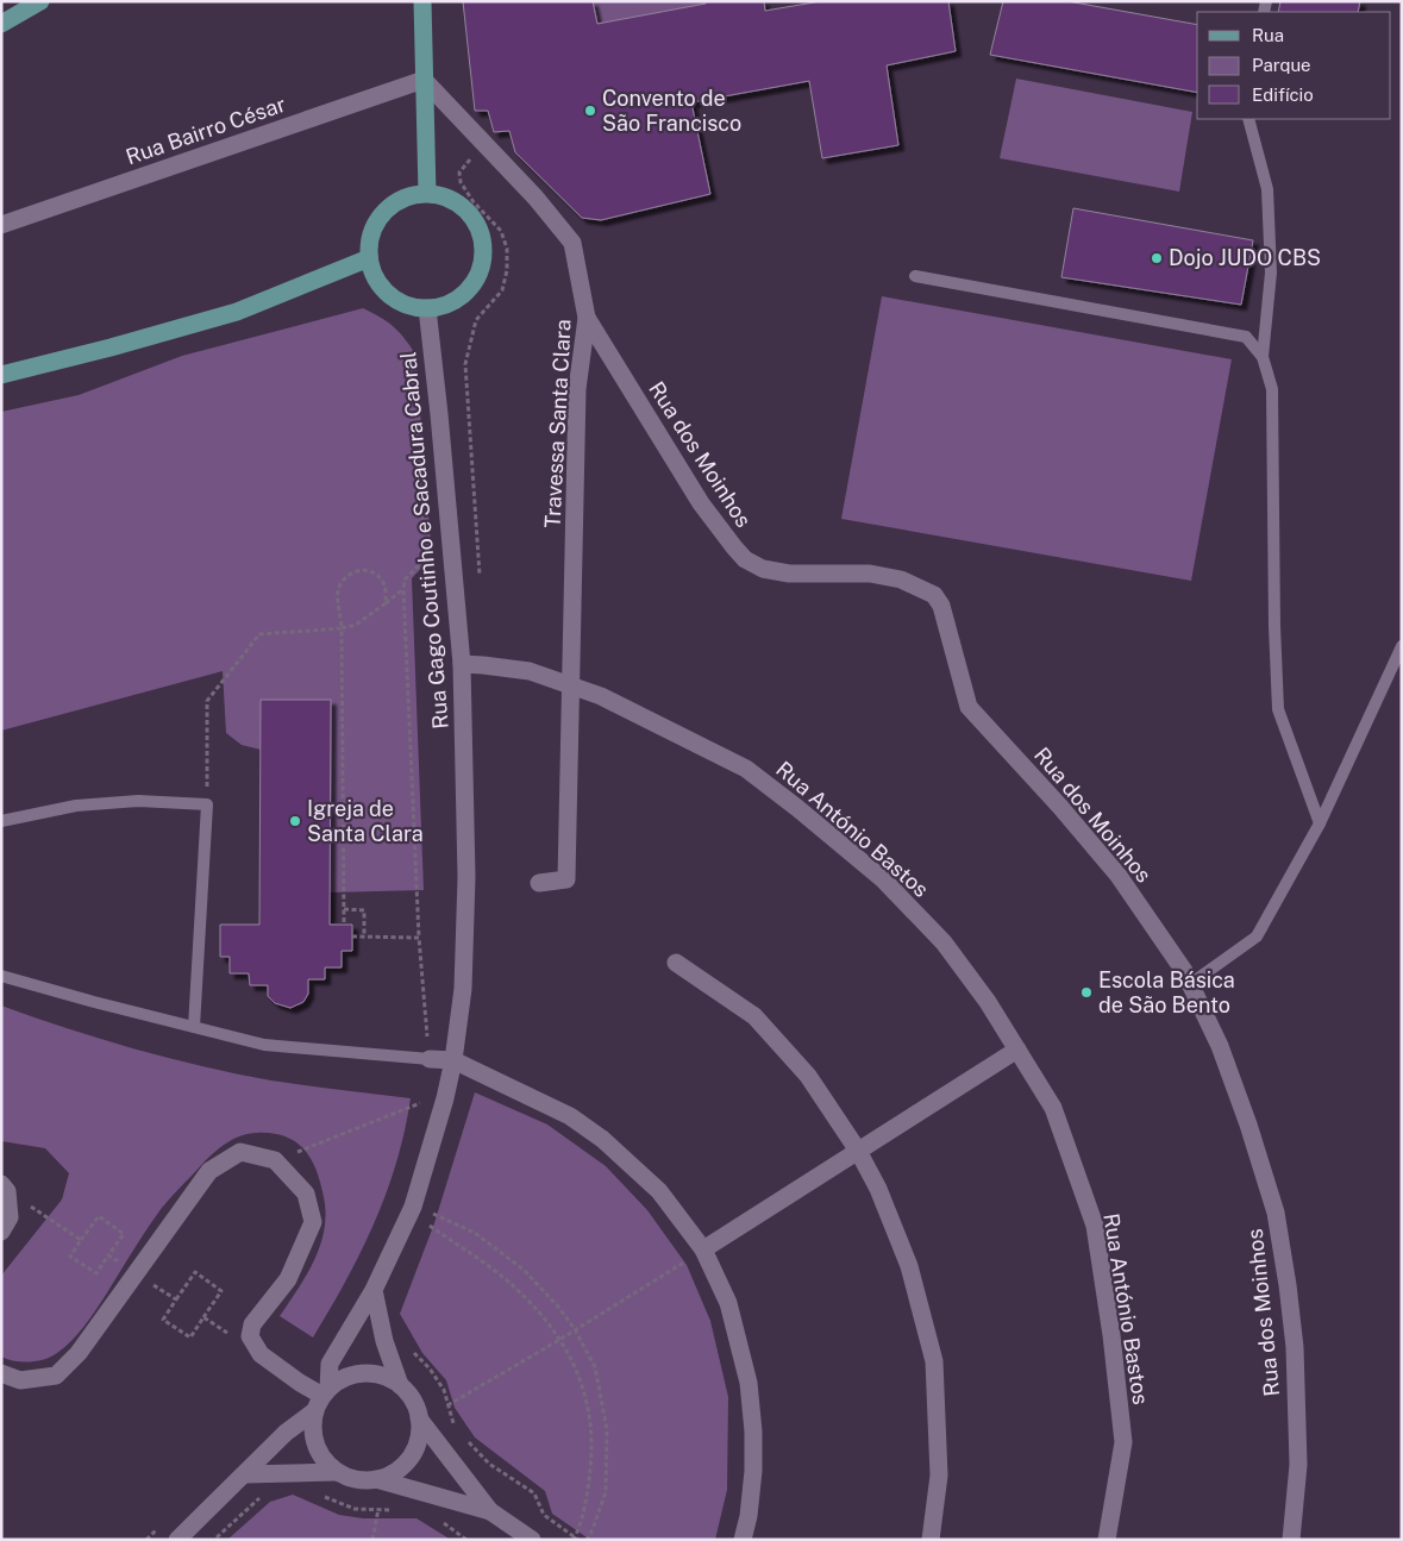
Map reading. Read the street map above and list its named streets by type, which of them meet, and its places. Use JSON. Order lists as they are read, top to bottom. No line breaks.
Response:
{"streets":{"street":["Rua Bairro César","Travessa Santa Clara","Rua dos Moinhos","Rua Gago Coutinho e Sacadura Cabral","Rua António Bastos"]},"crossings":[["Rua Bairro César","Travessa Santa Clara"],["Travessa Santa Clara","Rua dos Moinhos"],["Travessa Santa Clara","Rua António Bastos"],["Rua Gago Coutinho e Sacadura Cabral","Rua António Bastos"]],"places":["Convento de São Francisco","Dojo JUDO CBS","Igreja de Santa Clara","Escola Básica de São Bento"],"legend":["Rua","Parque","Edifício"]}
